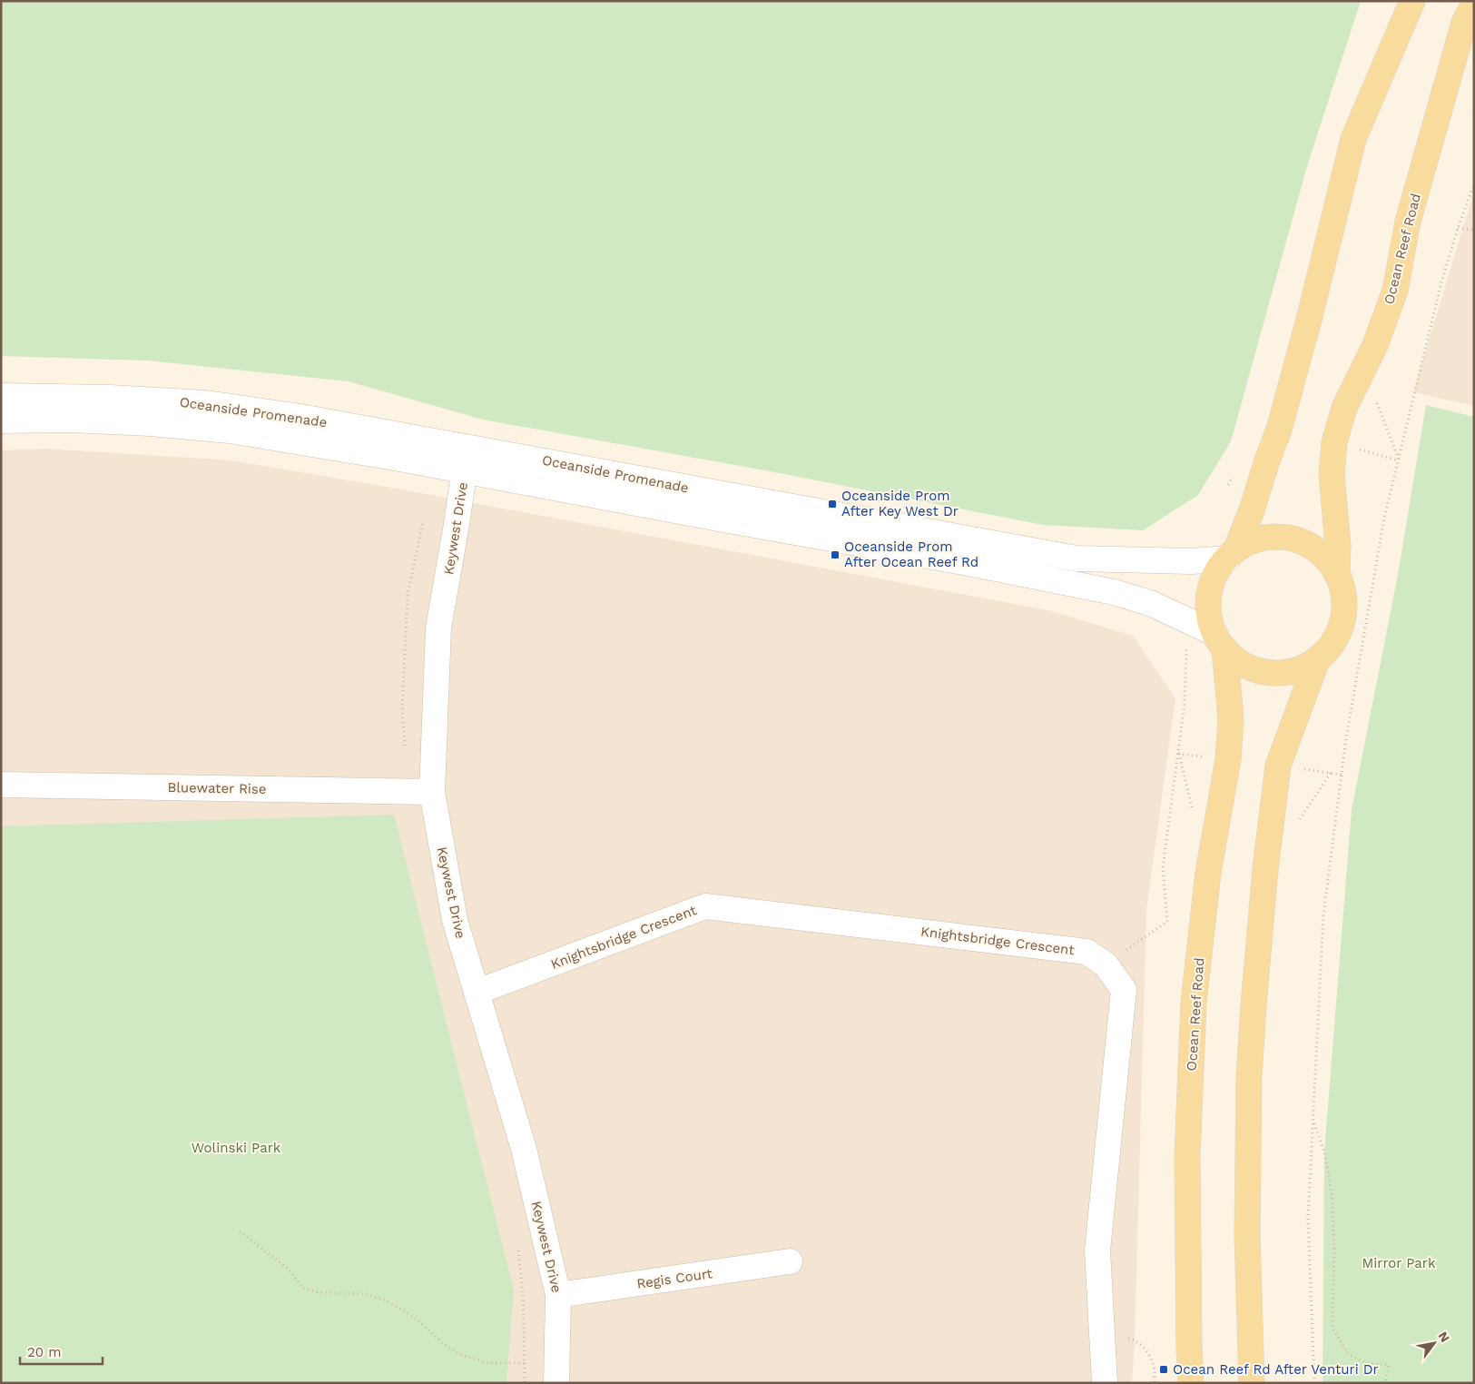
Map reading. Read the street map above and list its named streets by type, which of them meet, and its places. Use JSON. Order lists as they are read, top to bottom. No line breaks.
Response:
{"streets":{"main road":["Ocean Reef Road"],"street":["Oceanside Promenade","Keywest Drive","Bluewater Rise","Knightsbridge Crescent","Regis Court"]},"crossings":[["Ocean Reef Road","Oceanside Promenade"],["Oceanside Promenade","Keywest Drive"],["Keywest Drive","Bluewater Rise"],["Keywest Drive","Knightsbridge Crescent"],["Keywest Drive","Regis Court"]],"parks":["Wolinski Park","Mirror Park"],"places":{"transit":["Oceanside Prom After Key West Dr","Oceanside Prom After Ocean Reef Rd","Ocean Reef Rd After Venturi Dr"]},"scale_bar":"20 m","north":"top right"}
